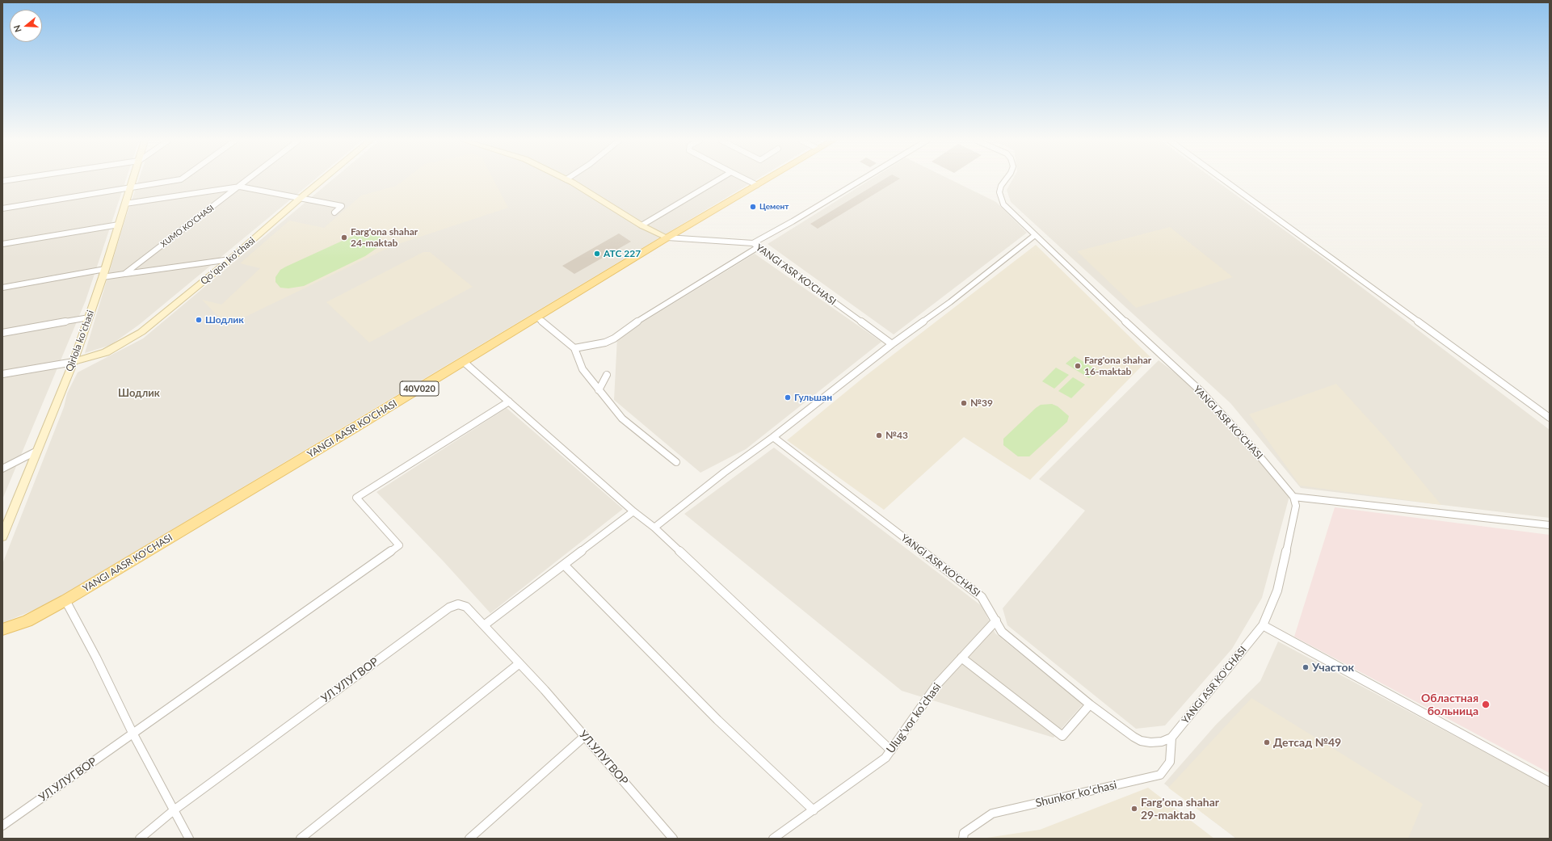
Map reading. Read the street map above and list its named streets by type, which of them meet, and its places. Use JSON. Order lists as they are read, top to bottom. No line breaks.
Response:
{"streets":{"main road":["40V020","YANGI AASR KO'CHASI"],"street":["XUMO KO'CHASI","Qoʻqon koʻchasi","YANGI ASR KO'CHASI","Qirlola koʻchasi","УЛ.УЛУГВОР","Ulugʻvor koʻchasi","Shunkor koʻchasi"]},"crossings":[["XUMO KO'CHASI","Qirlola koʻchasi"],["Qoʻqon koʻchasi","Qirlola koʻchasi"],["YANGI ASR KO'CHASI","YANGI AASR KO'CHASI"],["YANGI ASR KO'CHASI","Ulugʻvor koʻchasi"],["YANGI ASR KO'CHASI","Shunkor koʻchasi"]],"districts":["Шодлик"],"places":["Цемент","Farg'ona shahar 24-maktab","АТС 227","Шодлик","Farg'ona shahar 16-maktab","Гульшан","№39","№43","Участок","Областная больница","Детсад №49","Farg'ona shahar 29-maktab"],"north":"left"}
